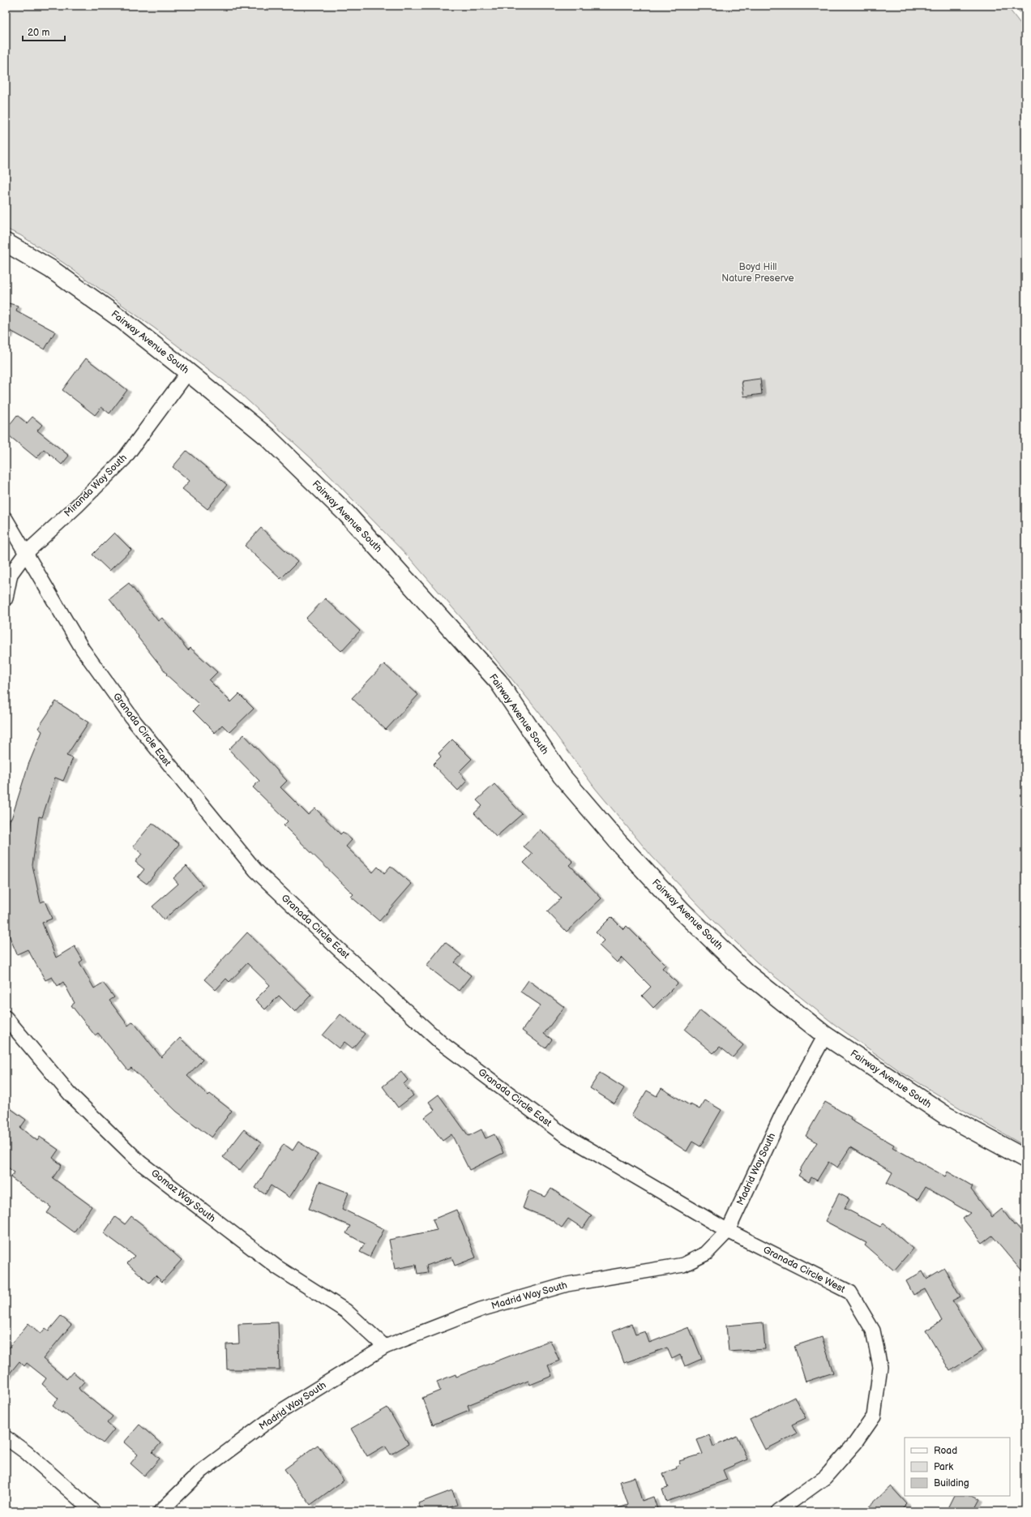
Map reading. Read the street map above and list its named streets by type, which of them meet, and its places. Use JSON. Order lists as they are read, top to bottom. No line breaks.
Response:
{"streets":{"street":["Fairway Avenue South","Miranda Way South","Granada Circle East","Madrid Way South","Gomaz Way South","Granada Circle West"]},"crossings":[["Fairway Avenue South","Miranda Way South"],["Fairway Avenue South","Madrid Way South"],["Miranda Way South","Granada Circle East"],["Granada Circle East","Madrid Way South"],["Granada Circle East","Granada Circle West"],["Madrid Way South","Gomaz Way South"],["Madrid Way South","Granada Circle West"]],"parks":["Boyd Hill Nature Preserve"],"legend":["Road","Park","Building"],"scale_bar":"20 m"}
